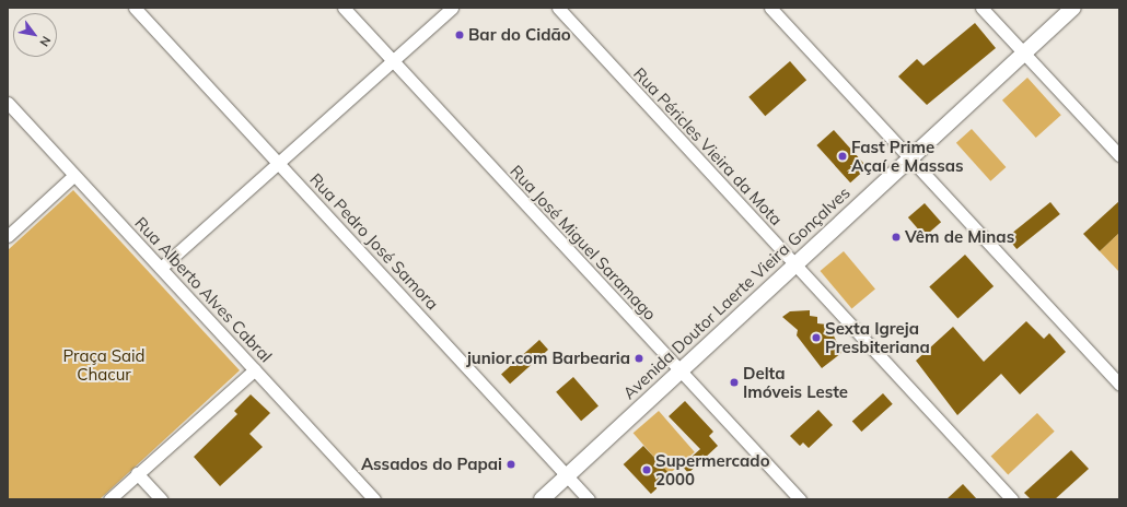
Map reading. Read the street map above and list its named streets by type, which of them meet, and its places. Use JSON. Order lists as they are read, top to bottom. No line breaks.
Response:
{"streets":{"street":["Rua Péricles Vieira da Mota","Rua Pedro José Samora","Rua José Miguel Saramago","Rua Alberto Alves Cabral","Avenida Doutor Laerte Vieira Gonçalves"]},"crossings":[["Rua Péricles Vieira da Mota","Avenida Doutor Laerte Vieira Gonçalves"],["Rua Pedro José Samora","Avenida Doutor Laerte Vieira Gonçalves"],["Rua José Miguel Saramago","Avenida Doutor Laerte Vieira Gonçalves"]],"parks":["Praça Said Chacur"],"places":["Bar do Cidão","Fast Prime Açaí e Massas","Vêm de Minas","Sexta Igreja Presbiteriana","junior.com Barbearia","Delta Imóveis Leste","Assados do Papai","Supermercado 2000"],"north":"bottom right"}
